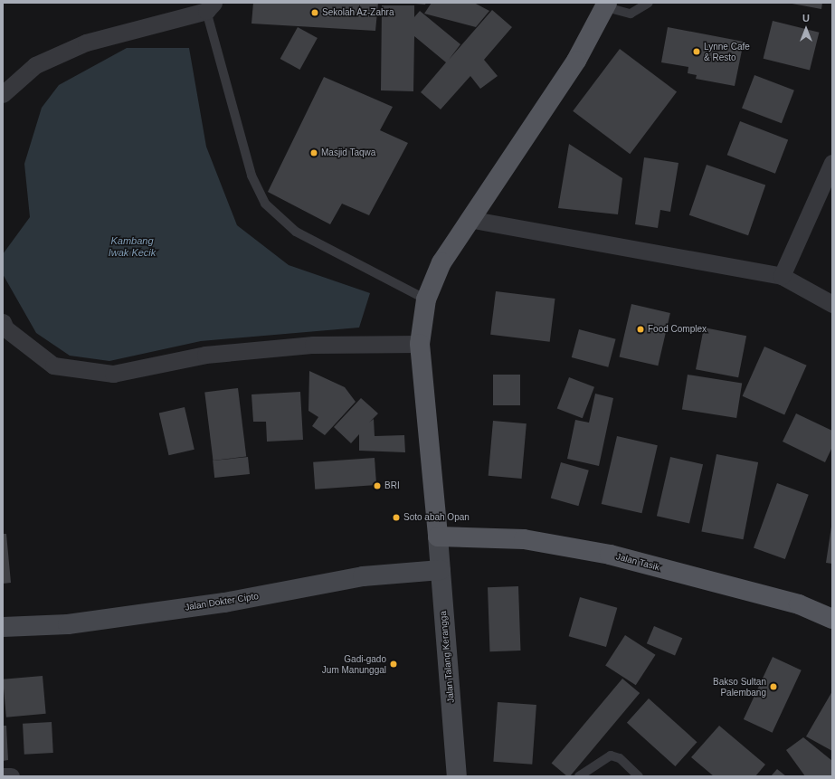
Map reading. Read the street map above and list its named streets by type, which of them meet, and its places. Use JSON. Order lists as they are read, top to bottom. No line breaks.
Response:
{"streets":{"main road":["Jalan Tasik"],"street":["Jalan Dokter Cipto","Jalan Talang Kerangga"]},"crossings":[["Jalan Tasik","Jalan Talang Kerangga"],["Jalan Dokter Cipto","Jalan Talang Kerangga"]],"water":["Kambang Iwak Kecik"],"places":["Sekolah Az-Zahra","Lynne Cafe & Resto","Masjid Taqwa","Food Complex","BRI","Soto abah Opan","Gadi-gado Jum Manunggal","Bakso Sultan Palembang"],"north":"top"}
